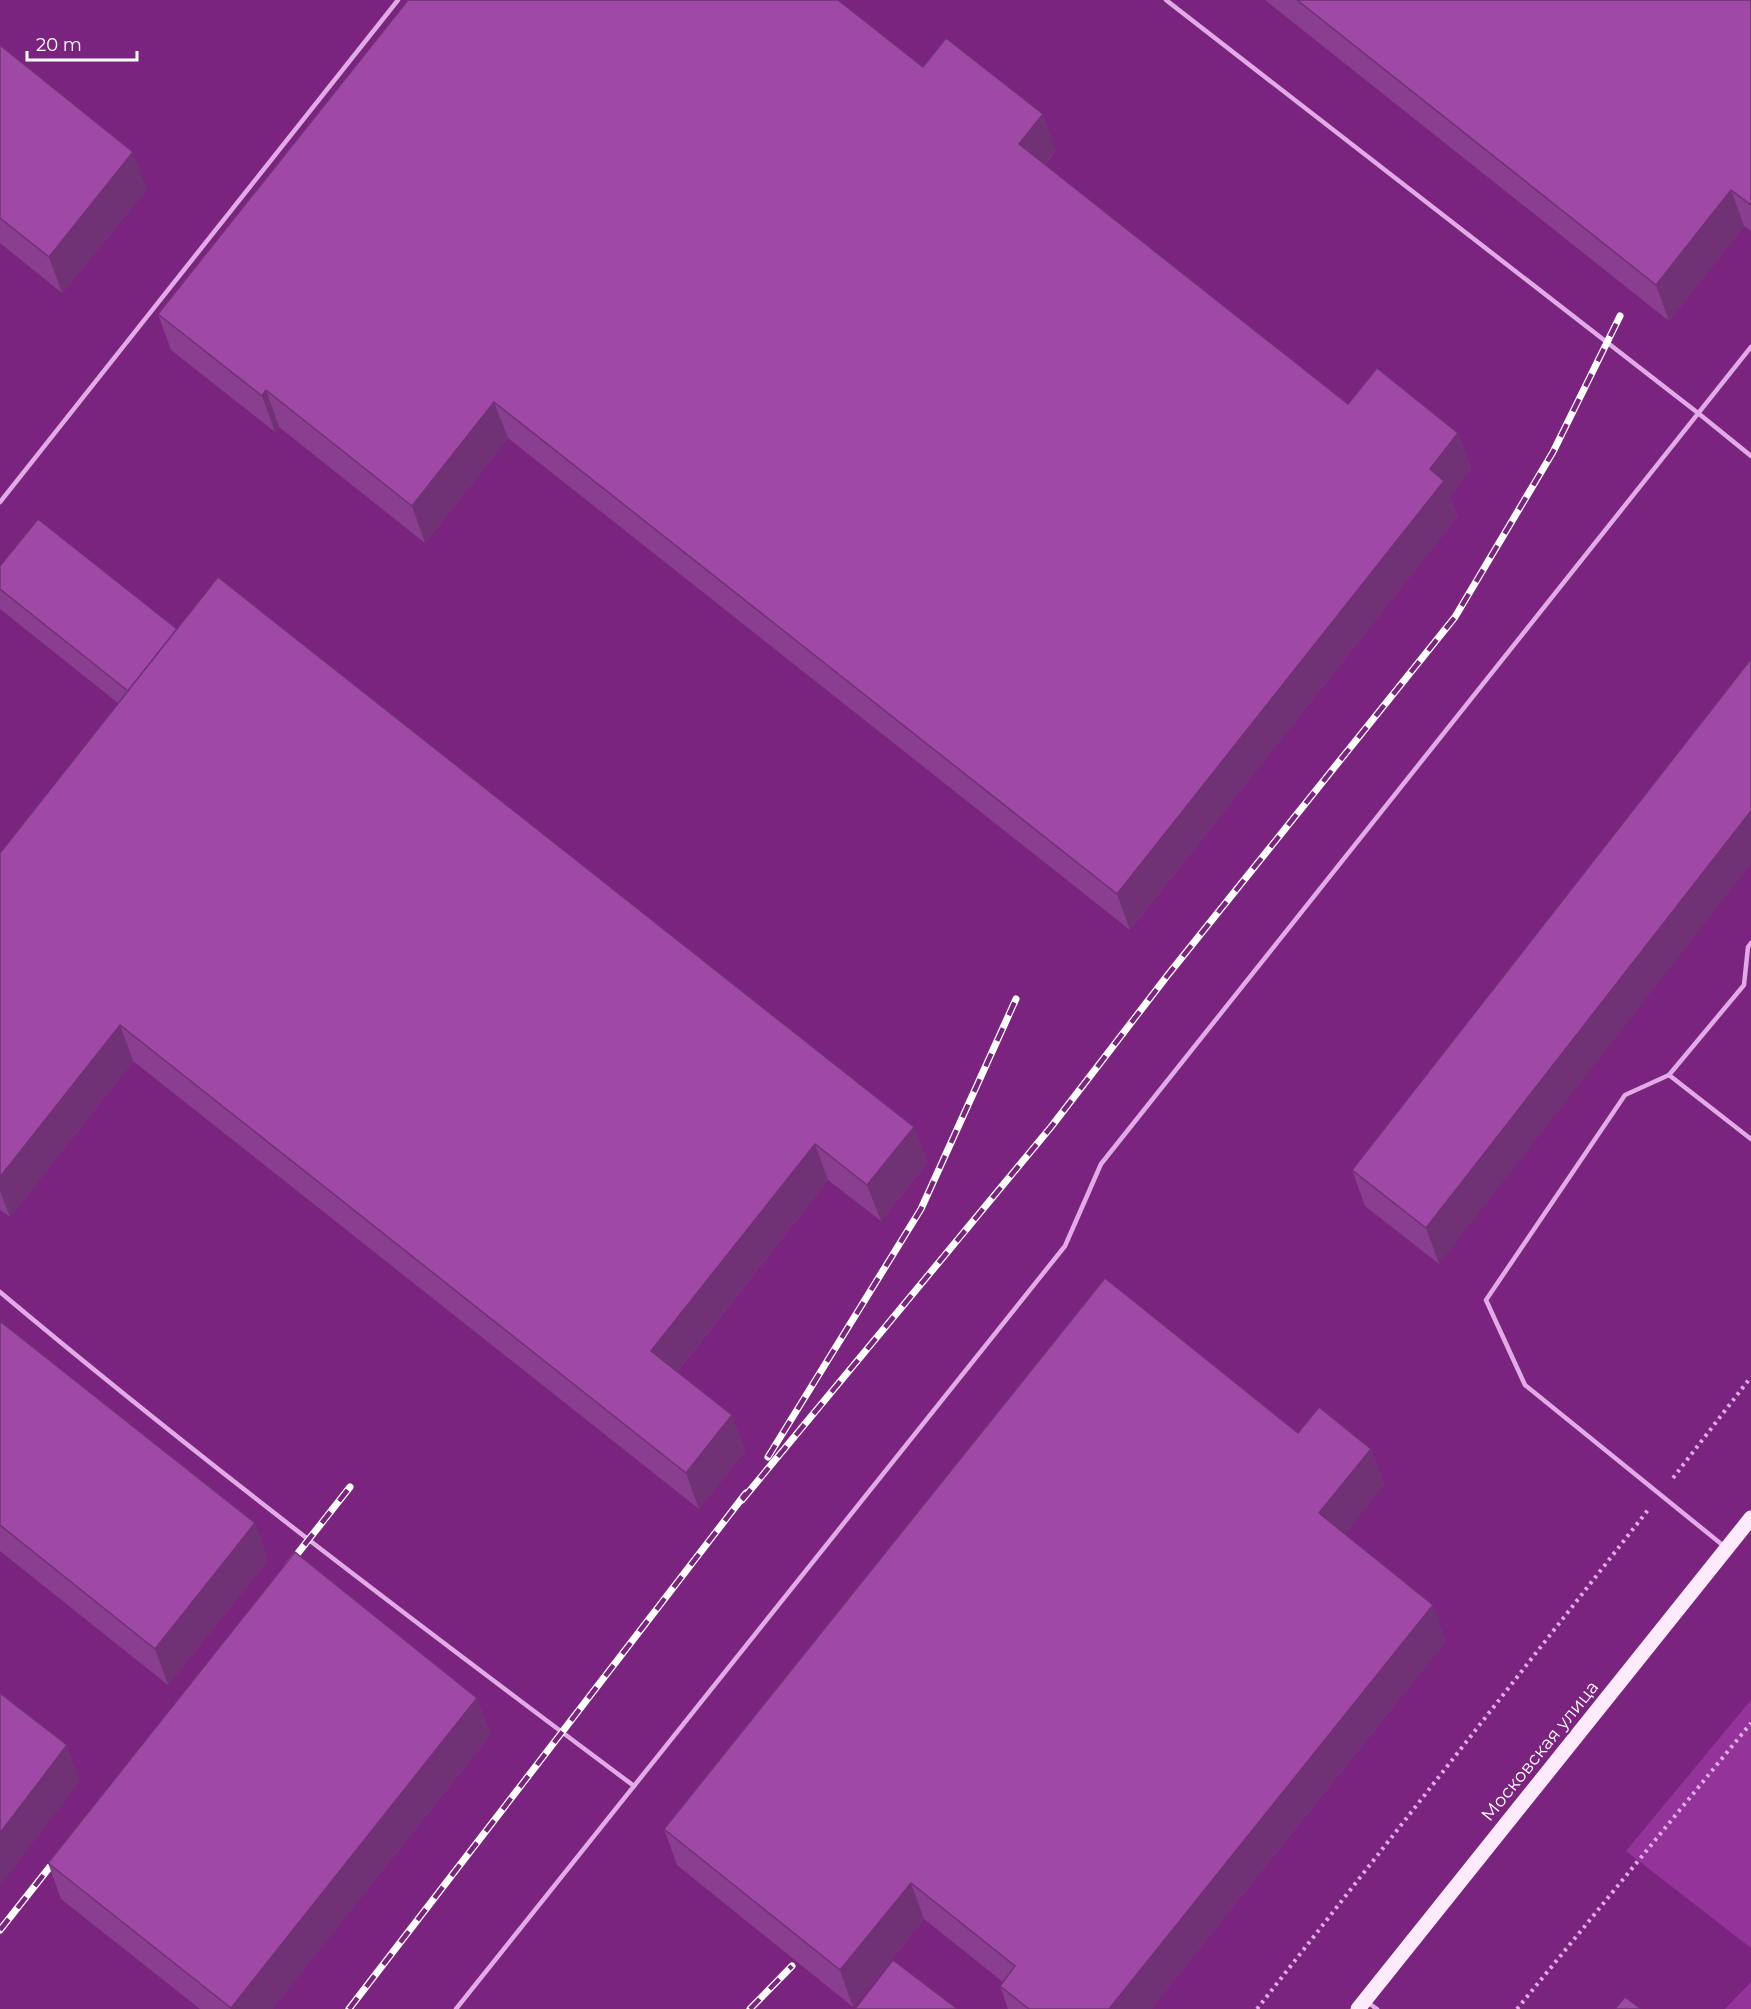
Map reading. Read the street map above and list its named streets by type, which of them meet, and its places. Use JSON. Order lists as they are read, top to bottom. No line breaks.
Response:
{"streets":{"main road":["Московская улица"]},"scale_bar":"20 m"}
